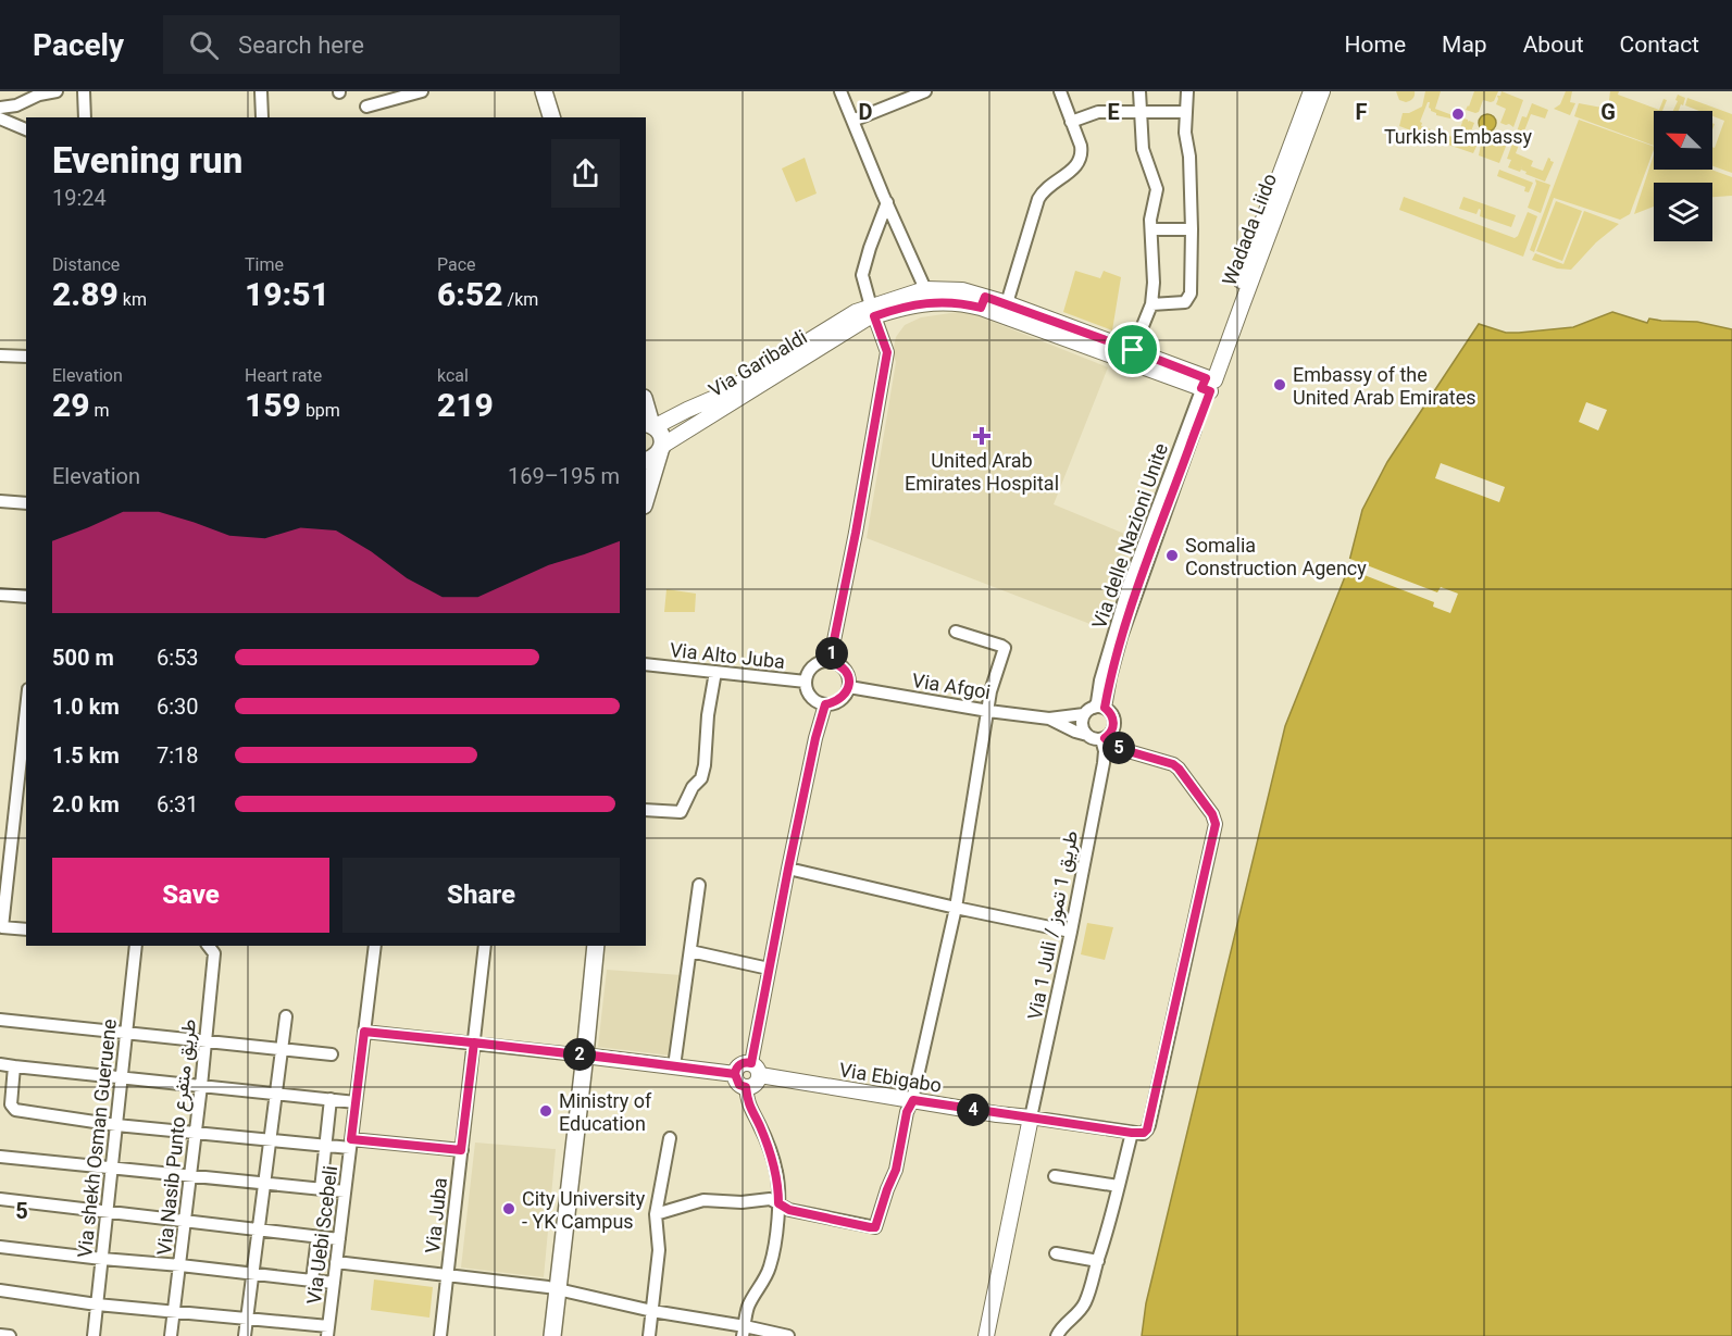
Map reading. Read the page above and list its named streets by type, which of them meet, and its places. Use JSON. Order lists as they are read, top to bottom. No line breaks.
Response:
{"streets":{"main road":["Wadada Liido","Via Garibaldi","Via Ebigabo"],"street":["Via delle Nazioni Unite","Via Alto Juba","Via Afgoi","Via 1 Juli / طريق 1 تموز","Via Nasib Punto طريق متفرع","Via shekh Osman Gueruene","Via Juba","Via Uebi Scebeli"]},"crossings":[["Wadada Liido","Via delle Nazioni Unite"],["Via delle Nazioni Unite","Via 1 Juli / طريق 1 تموز"],["Via Alto Juba","Via Afgoi"],["Via 1 Juli / طريق 1 تموز","Via Ebigabo"]],"places":{"other":["Turkish Embassy","Embassy of the United Arab Emirates","Somalia Construction Agency","Ministry of Education","City University - YK Campus"],"health":["United Arab Emirates Hospital"]},"north":"top left","page":{"header":"Pacely","search":"Search here","nav":["Home","Map","About","Contact"],"heading":["Evening run","19:24"],"stats":[["Distance","2.89 km"],["Time","19:51"],["Pace","6:52 /km"],["Elevation","29 m"],["Heart rate","159 bpm"],["kcal","219"]],"chart":["Elevation","169–195 m"],"list":[{"name":"500 m","note":"6:53"},{"name":"1.0 km","note":"6:30"},{"name":"1.5 km","note":"7:18"},{"name":"2.0 km","note":"6:31"}],"pins":["1","5","2","4"],"buttons":["Save","Share"]},"grid":{"columns":["D","E","F","G"],"rows":["5"]}}
